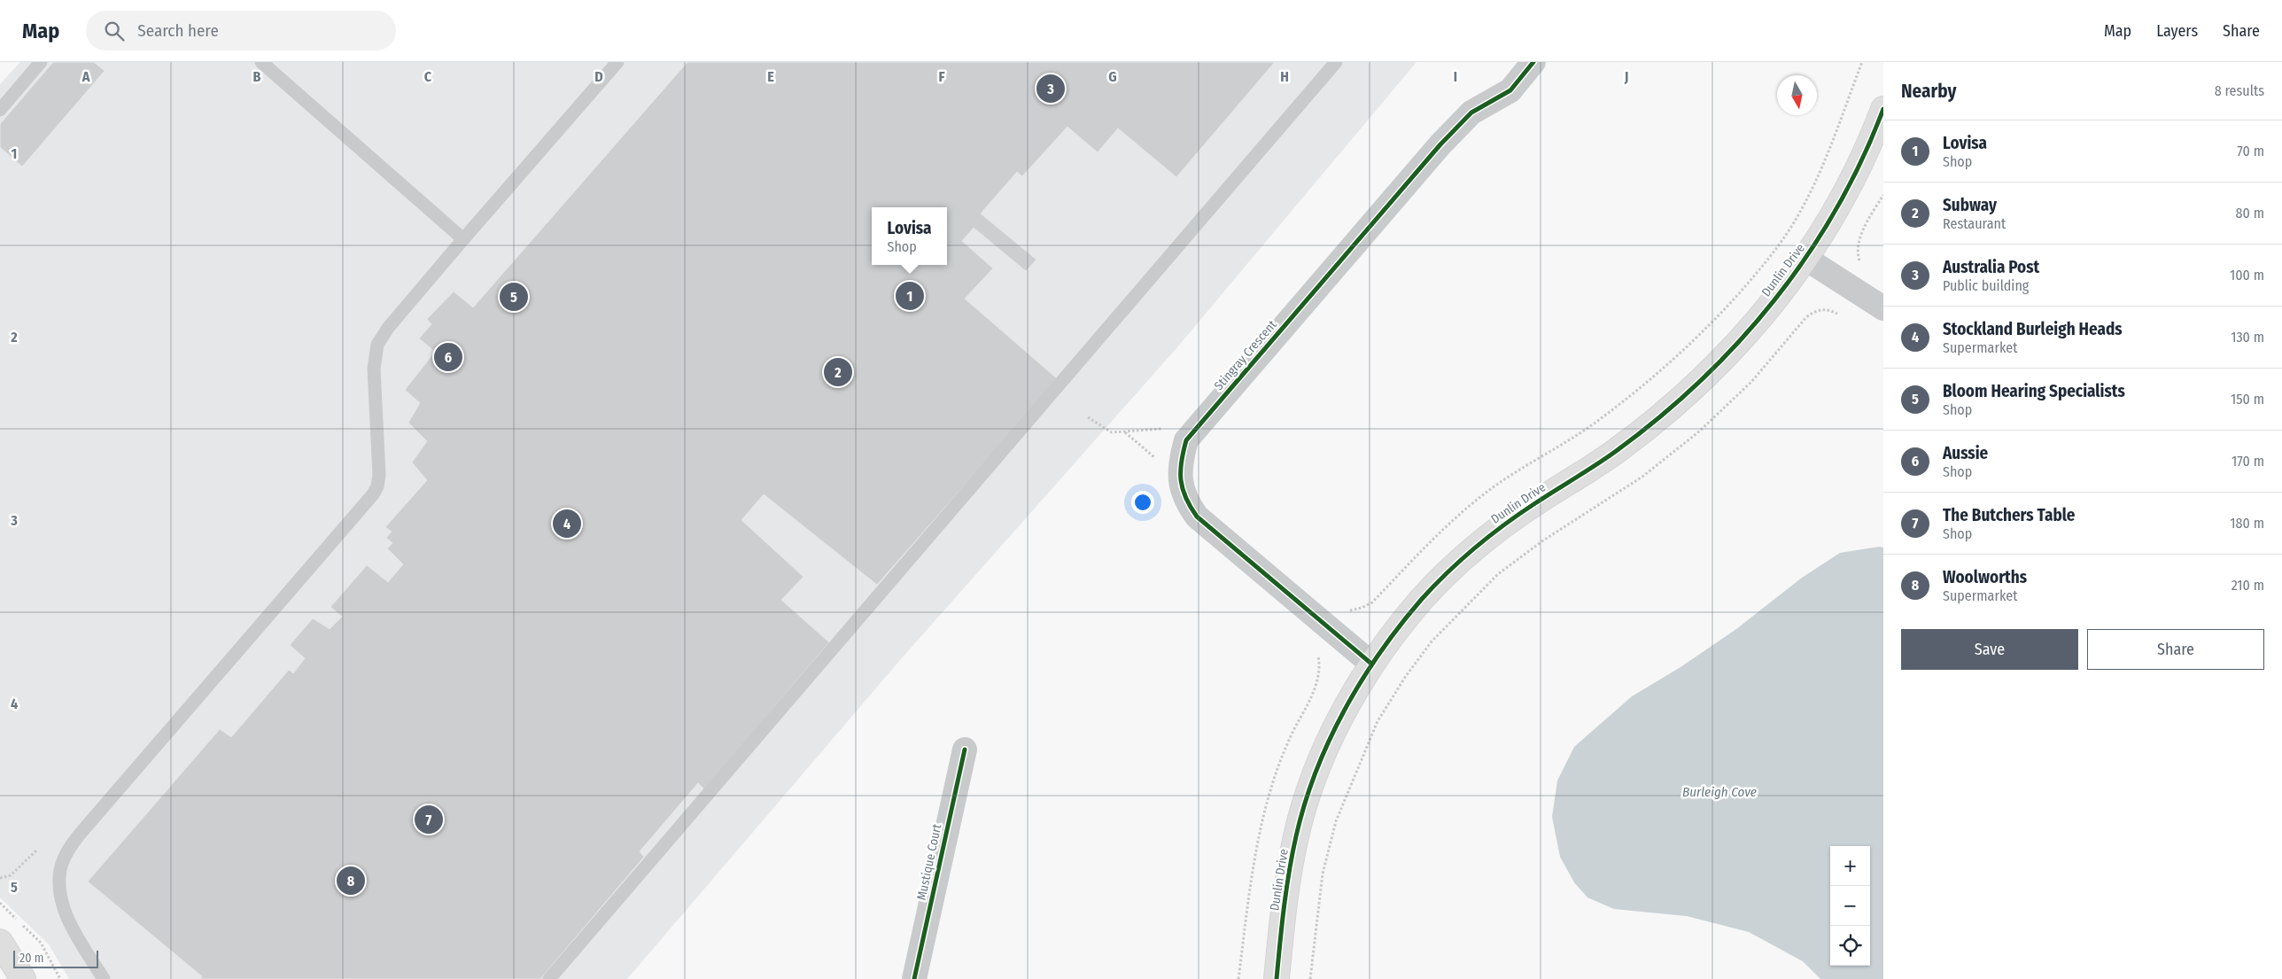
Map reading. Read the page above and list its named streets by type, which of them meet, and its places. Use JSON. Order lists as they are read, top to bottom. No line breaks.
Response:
{"streets":{"street":["Dunlin Drive","Stingray Crescent","Mustique Court"]},"crossings":[["Dunlin Drive","Stingray Crescent"]],"water":["Burleigh Cove"],"scale_bar":"20 m","north":"bottom","page":{"header":"Map","search":"Search here","nav":["Map","Layers","Share"],"heading":["Nearby","8 results"],"pins":["3","1","5","6","2","4","7","8"],"list":[{"mark":"1","name":"Lovisa","note":"Shop","value":"70 m"},{"mark":"2","name":"Subway","note":"Restaurant","value":"80 m"},{"mark":"3","name":"Australia Post","note":"Public building","value":"100 m"},{"mark":"4","name":"Stockland Burleigh Heads","note":"Supermarket","value":"130 m"},{"mark":"5","name":"Bloom Hearing Specialists","note":"Shop","value":"150 m"},{"mark":"6","name":"Aussie","note":"Shop","value":"170 m"},{"mark":"7","name":"The Butchers Table","note":"Shop","value":"180 m"},{"mark":"8","name":"Woolworths","note":"Supermarket","value":"210 m"}],"popup":["Lovisa","Shop"],"buttons":["Save","Share"],"map_buttons":["+","−"],"scale":"20 m"},"grid":{"columns":["A","B","C","D","E","F","G","H","I","J"],"rows":["1","2","3","4","5"]}}
